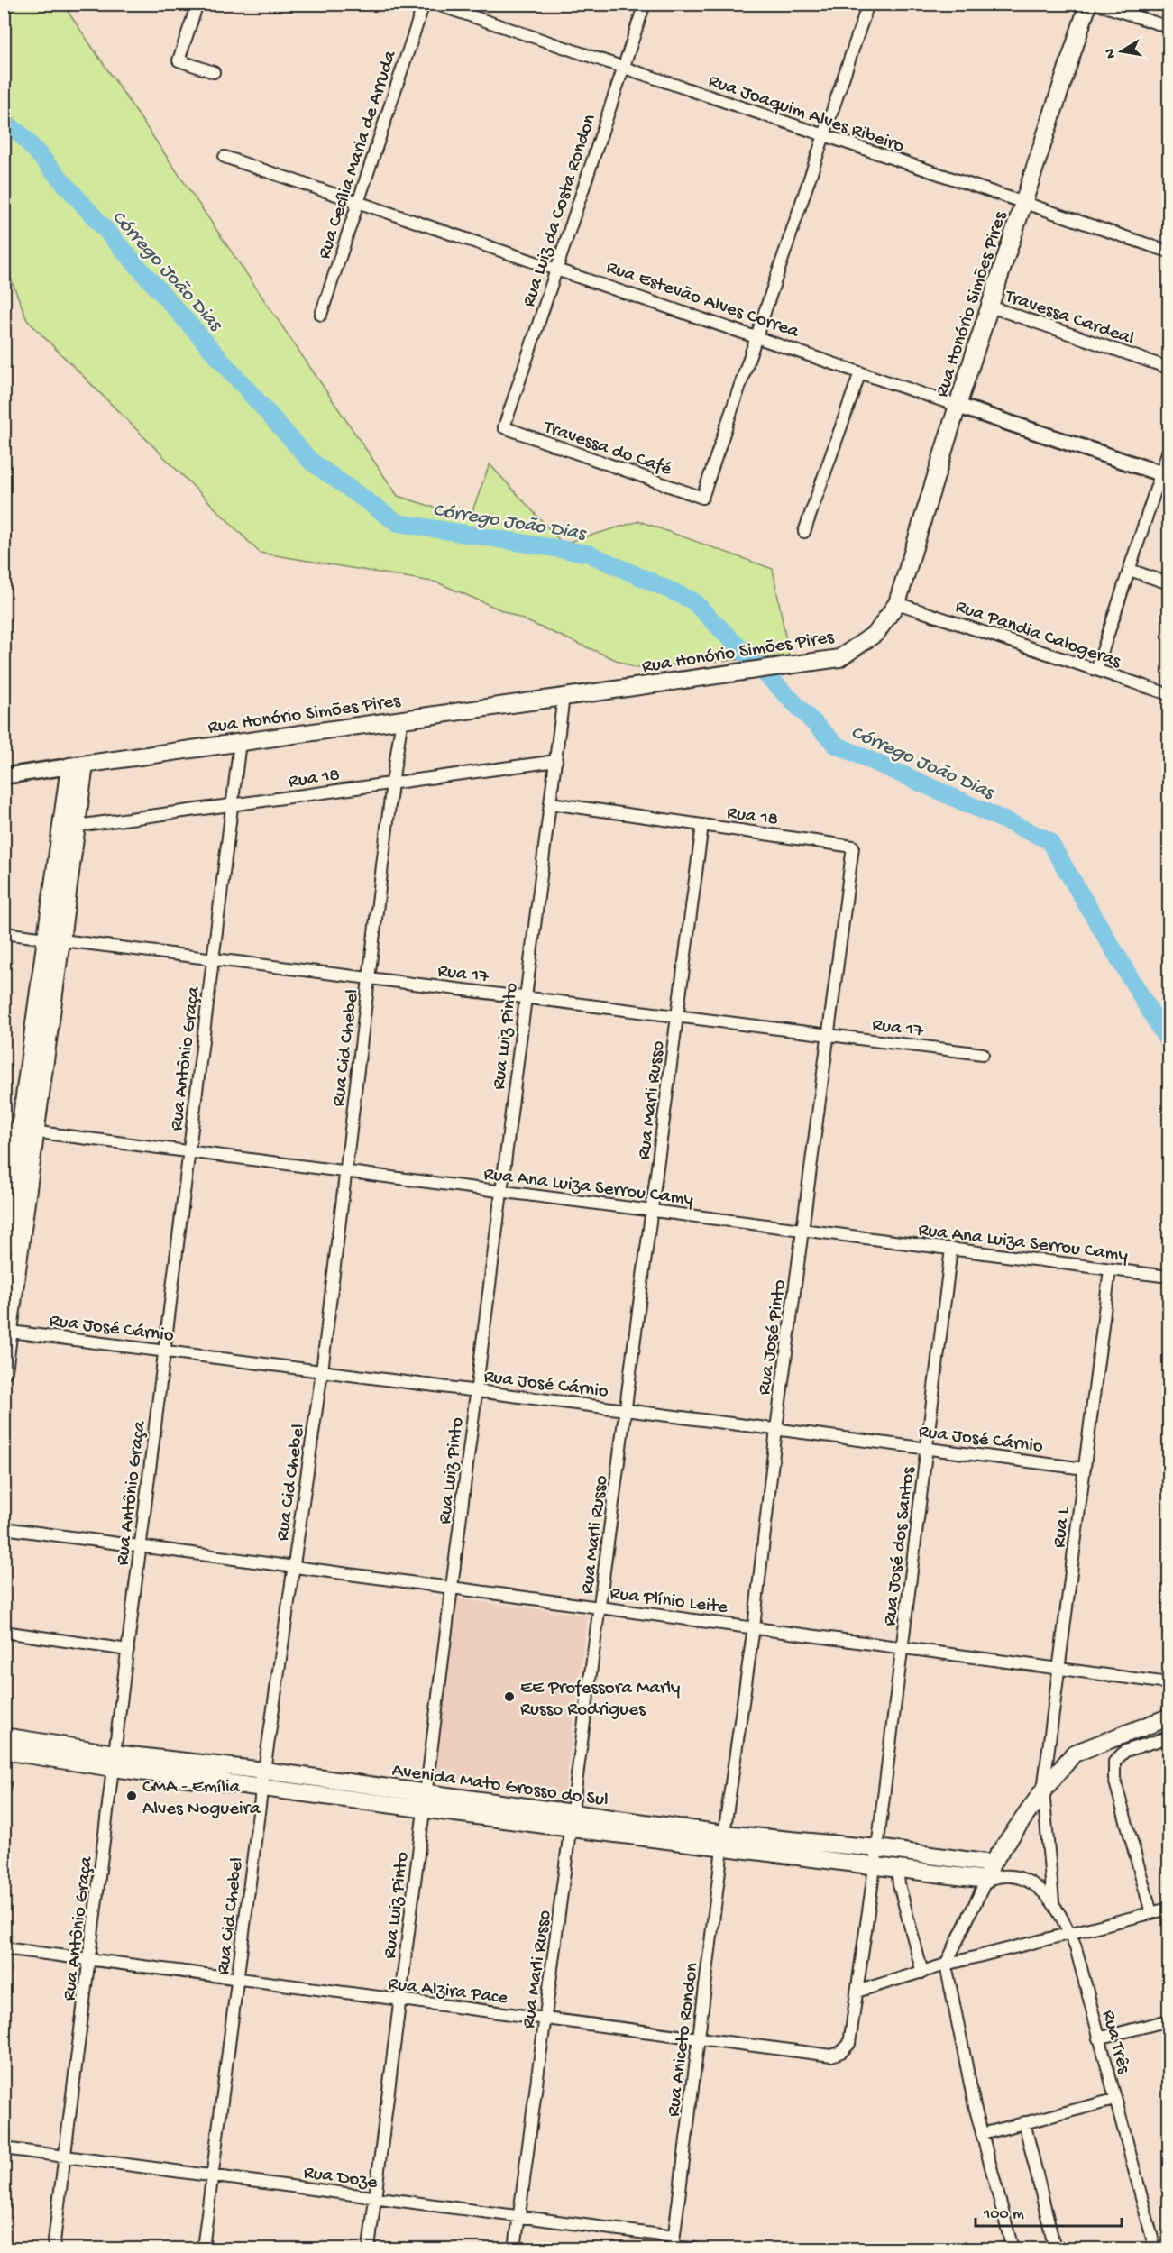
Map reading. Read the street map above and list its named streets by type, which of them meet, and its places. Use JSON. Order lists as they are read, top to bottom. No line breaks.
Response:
{"streets":{"main road":["Rua Honório Simões Pires","Avenida Mato Grosso do Sul"],"street":["Rua Joaquim Alves Ribeiro","Rua Cecília Maria de Arruda","Rua Luiz da Costa Rondon","Rua Estevão Alves Correa","Travessa Cardeal","Travessa do Café","Rua Pandia Calogeras","Rua 18","Rua 17","Rua Luiz Pinto","Rua Cid Chebel","Rua Antônio Graça","Rua Marli Russo","Rua Ana Luiza Serrou Camy","Rua José Cárnio","Rua José Pinto","Rua L","Rua José dos Santos","Rua Plínio Leite","Rua Alzira Pace","Rua Aniceto Rondon","Rua Três","Rua Doze"]},"crossings":[["Rua Joaquim Alves Ribeiro","Rua Luiz da Costa Rondon"],["Rua Joaquim Alves Ribeiro","Rua Honório Simões Pires"],["Rua Cecília Maria de Arruda","Rua Estevão Alves Correa"],["Rua Luiz da Costa Rondon","Rua Estevão Alves Correa"],["Rua Luiz da Costa Rondon","Travessa do Café"],["Rua Estevão Alves Correa","Rua Honório Simões Pires"],["Rua Estevão Alves Correa","Travessa do Café"],["Rua Honório Simões Pires","Travessa Cardeal"],["Rua Honório Simões Pires","Rua Pandia Calogeras"],["Rua Honório Simões Pires","Rua Luiz Pinto"],["Rua Honório Simões Pires","Rua Cid Chebel"],["Rua Honório Simões Pires","Rua Antônio Graça"],["Rua 18","Rua Luiz Pinto"],["Rua 18","Rua Cid Chebel"],["Rua 18","Rua Antônio Graça"],["Rua 18","Rua Marli Russo"],["Rua 18","Rua José Pinto"],["Rua 17","Rua Luiz Pinto"],["Rua 17","Rua Cid Chebel"],["Rua 17","Rua Antônio Graça"],["Rua 17","Rua Marli Russo"],["Rua 17","Rua José Pinto"],["Rua Luiz Pinto","Rua Ana Luiza Serrou Camy"],["Rua Luiz Pinto","Rua José Cárnio"],["Rua Luiz Pinto","Rua Plínio Leite"],["Rua Luiz Pinto","Avenida Mato Grosso do Sul"],["Rua Luiz Pinto","Rua Alzira Pace"],["Rua Luiz Pinto","Rua Doze"],["Rua Cid Chebel","Rua Ana Luiza Serrou Camy"],["Rua Cid Chebel","Rua José Cárnio"],["Rua Cid Chebel","Rua Plínio Leite"],["Rua Cid Chebel","Avenida Mato Grosso do Sul"],["Rua Cid Chebel","Rua Alzira Pace"],["Rua Cid Chebel","Rua Doze"],["Rua Antônio Graça","Rua Ana Luiza Serrou Camy"],["Rua Antônio Graça","Rua José Cárnio"],["Rua Antônio Graça","Rua Plínio Leite"],["Rua Antônio Graça","Avenida Mato Grosso do Sul"],["Rua Antônio Graça","Rua Alzira Pace"],["Rua Antônio Graça","Rua Doze"],["Rua Marli Russo","Rua Ana Luiza Serrou Camy"],["Rua Marli Russo","Rua José Cárnio"],["Rua Marli Russo","Rua Plínio Leite"],["Rua Marli Russo","Avenida Mato Grosso do Sul"],["Rua Marli Russo","Rua Alzira Pace"],["Rua Marli Russo","Rua Doze"],["Rua Ana Luiza Serrou Camy","Rua José Pinto"],["Rua Ana Luiza Serrou Camy","Rua L"],["Rua Ana Luiza Serrou Camy","Rua José dos Santos"],["Rua José Cárnio","Rua José Pinto"],["Rua José Cárnio","Rua L"],["Rua José Cárnio","Rua José dos Santos"],["Rua José Pinto","Rua Plínio Leite"],["Rua José Pinto","Avenida Mato Grosso do Sul"],["Rua José Pinto","Rua Aniceto Rondon"],["Rua L","Rua Plínio Leite"],["Rua José dos Santos","Rua Plínio Leite"],["Rua José dos Santos","Avenida Mato Grosso do Sul"],["Rua José dos Santos","Rua Alzira Pace"],["Avenida Mato Grosso do Sul","Rua Alzira Pace"],["Avenida Mato Grosso do Sul","Rua Aniceto Rondon"],["Rua Alzira Pace","Rua Aniceto Rondon"],["Rua Aniceto Rondon","Rua Doze"]],"water":["Córrego João Dias"],"places":["EE Professora Marly Russo Rodrigues","CMA - Emília Alves Nogueira"],"scale_bar":"100 m","north":"left"}
